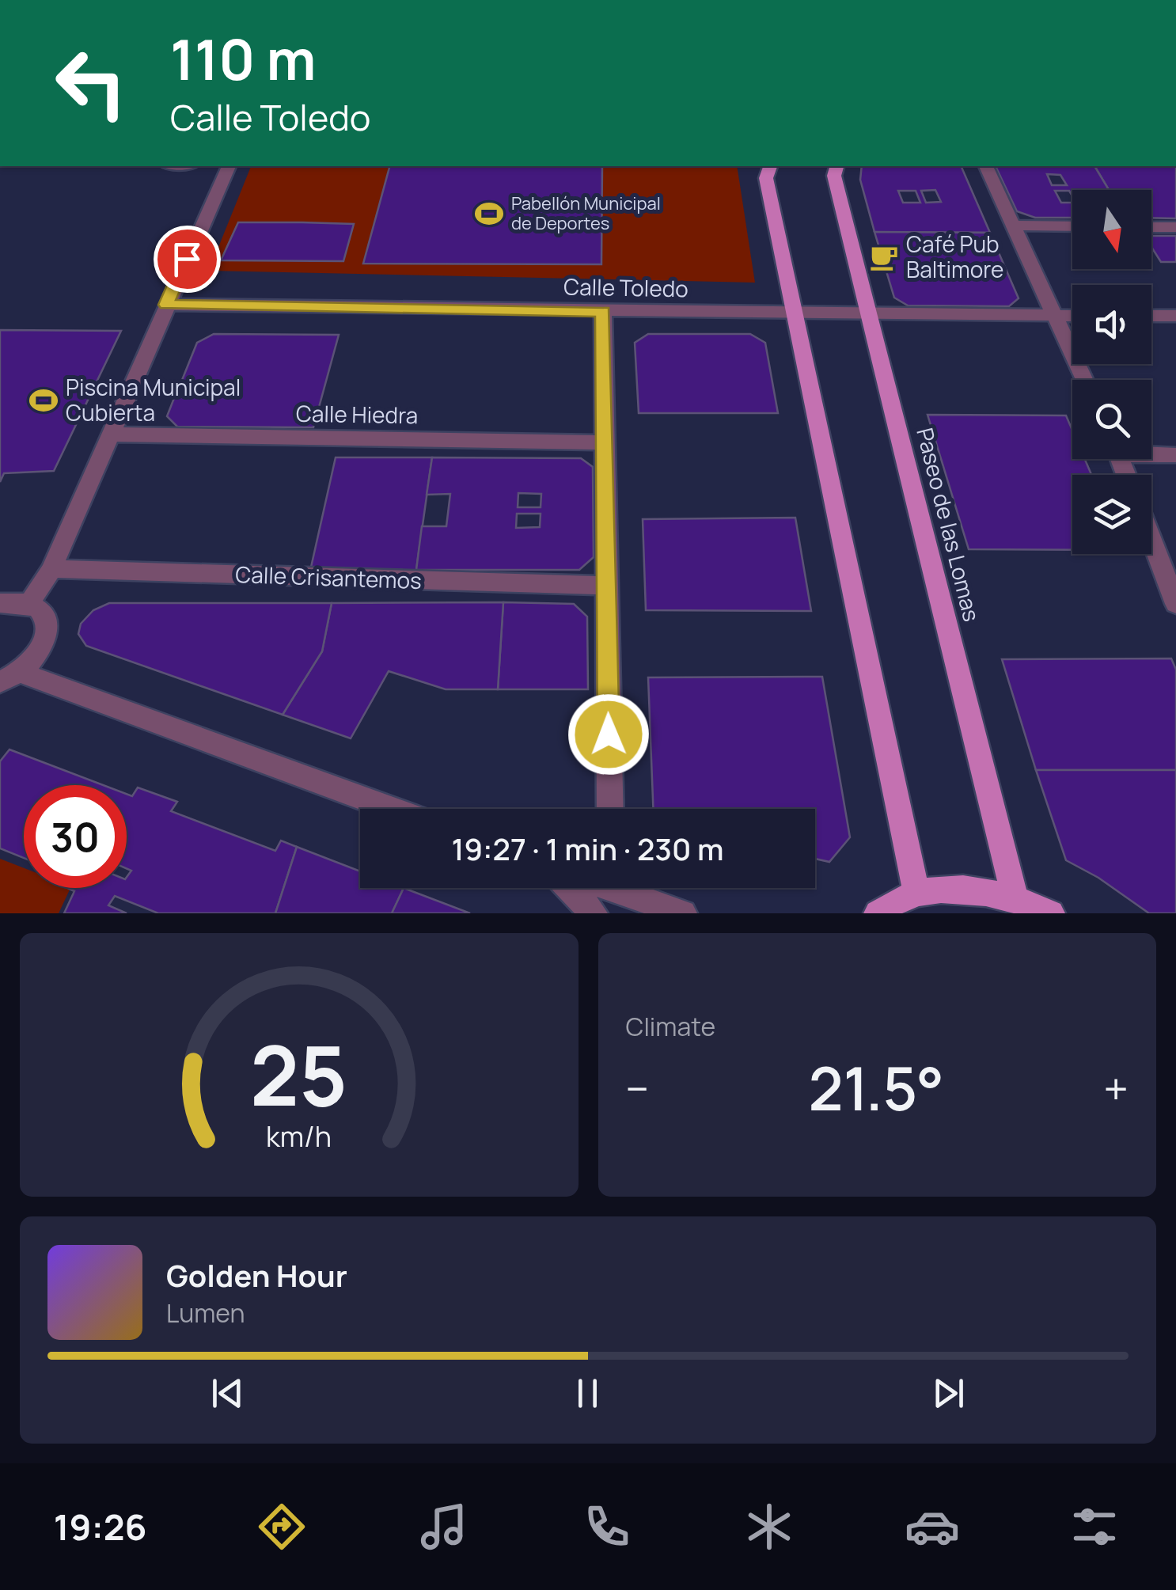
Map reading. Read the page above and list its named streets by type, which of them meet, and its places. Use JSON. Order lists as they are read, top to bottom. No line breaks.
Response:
{"streets":{"main road":["Paseo de las Lomas"],"street":["Calle Toledo","Calle Hiedra","Calle Crisantemos"]},"crossings":[["Calle Toledo","Paseo de las Lomas"]],"places":{"sports":["Pabellón Municipal de Deportes","Piscina Municipal Cubierta"],"cafe":["Café Pub Baltimore"]},"north":"bottom","page":{"turn":["110 m","Calle Toledo"],"limit":"30","trip":"19:27 · 1 min · 230 m","tile":"Climate","heat":["−","21.5°","+"],"song":["Golden Hour","Lumen"],"tabs":"19:26","gauge":["25","km/h"]}}
